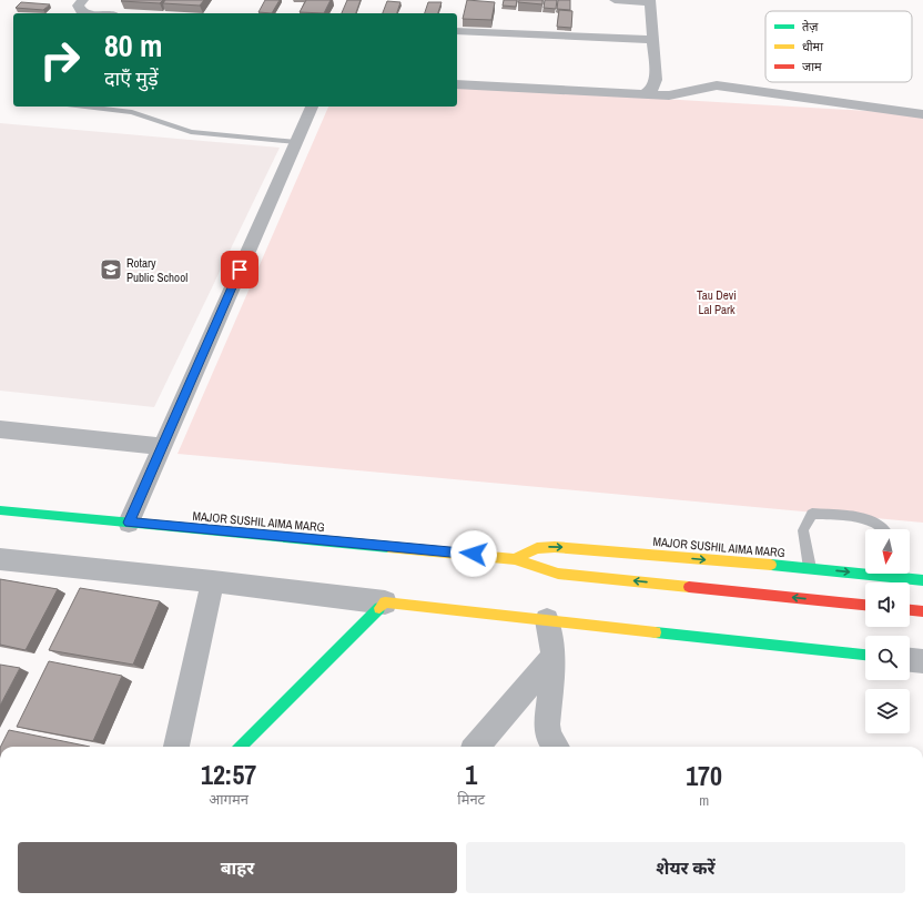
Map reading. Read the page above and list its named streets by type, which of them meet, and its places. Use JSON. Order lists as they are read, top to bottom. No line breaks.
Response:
{"streets":{"street":["MAJOR SUSHIL AIMA MARG"]},"parks":["Tau Devi Lal Park"],"places":{"school or university":["Rotary Public School"]},"legend":["तेज़","धीमा","जाम"],"north":"bottom","page":{"turn":["80 m","दाएँ मुड़ें"],"eta":["12:57","आगमन","1","मिनट","170","m"],"buttons":["बाहर","शेयर करें"]}}
